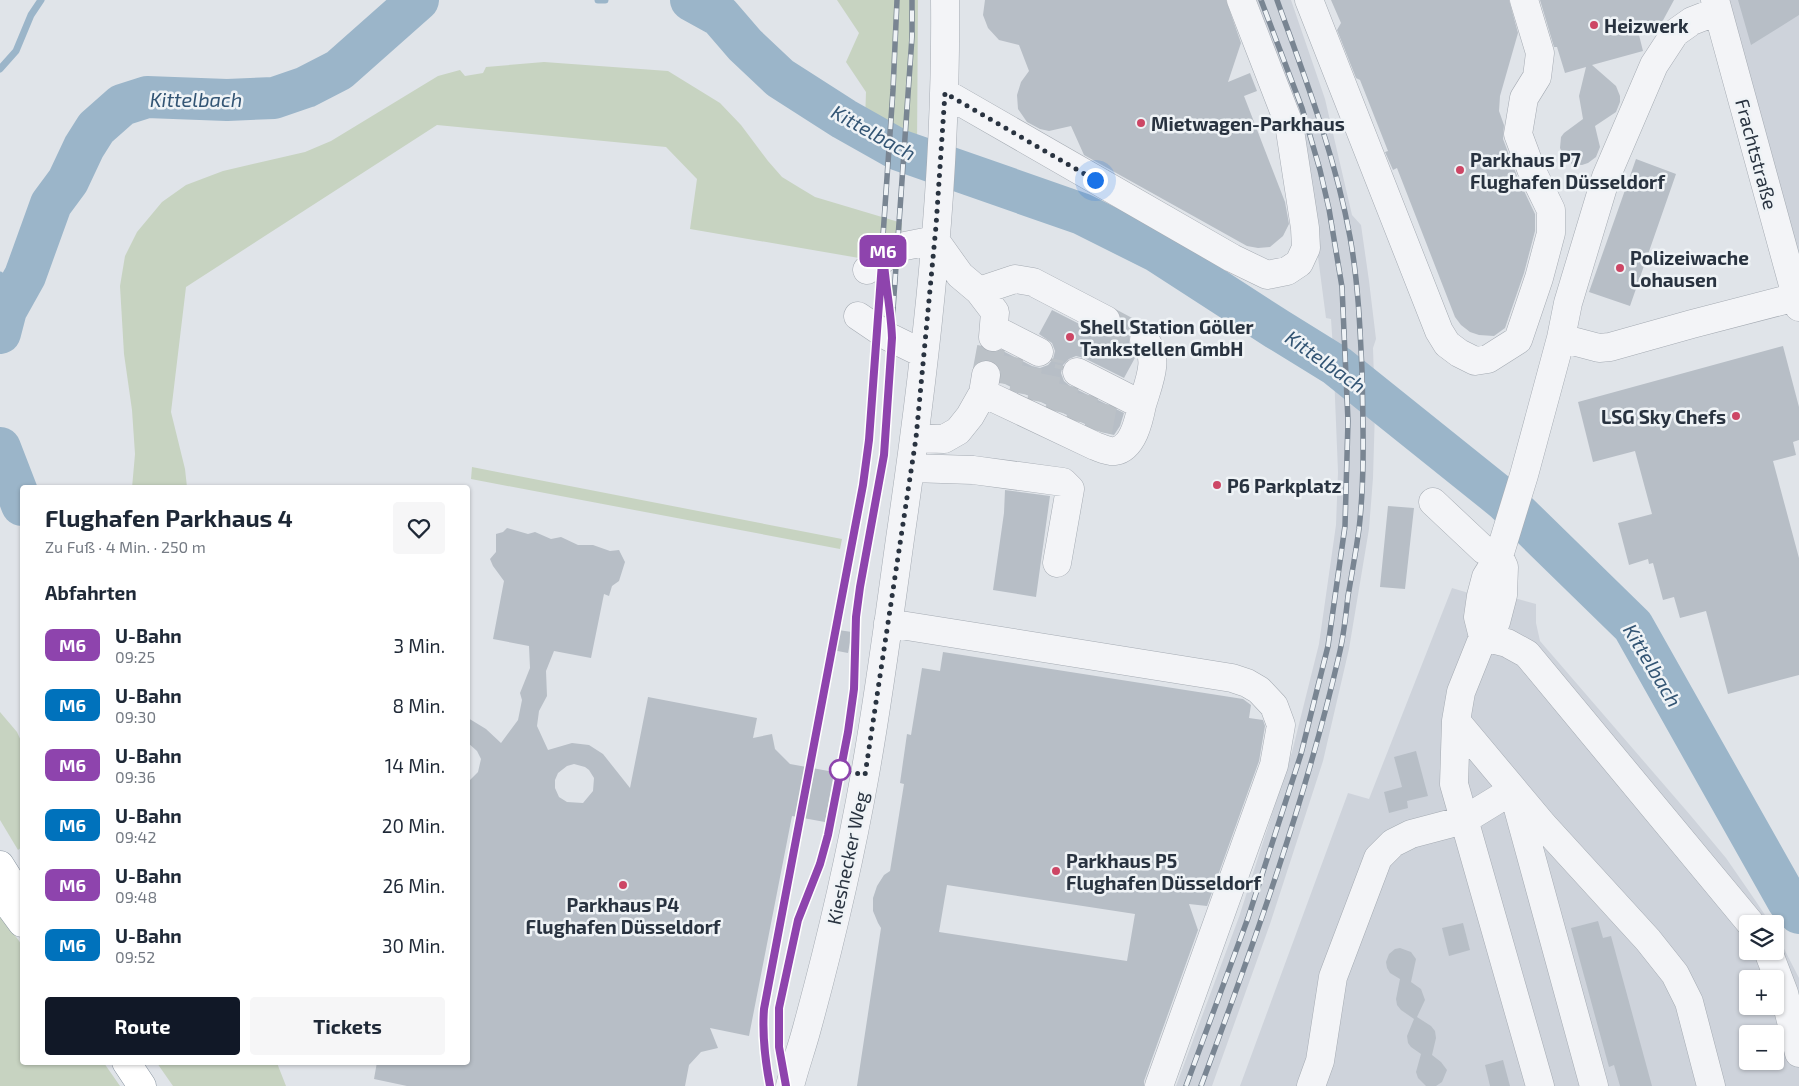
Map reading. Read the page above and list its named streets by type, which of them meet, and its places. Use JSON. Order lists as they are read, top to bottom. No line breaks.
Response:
{"streets":{"street":["Frachtstraße","Kieshecker Weg"]},"water":["Kittelbach"],"places":["Heizwerk","Mietwagen-Parkhaus","Parkhaus P7 Flughafen Düsseldorf","Polizeiwache Lohausen","Shell Station Göller Tankstellen GmbH","LSG Sky Chefs","P6 Parkplatz","Parkhaus P5 Flughafen Düsseldorf","Parkhaus P4 Flughafen Düsseldorf"],"lines":["metro line M6"],"page":{"on_map":"M6","heading":[["Flughafen Parkhaus 4","Zu Fuß · 4 Min. · 250 m"],"Abfahrten"],"list":[{"mark":"M6","name":"U-Bahn","note":"09:25","value":"3 Min."},{"mark":"M6","name":"U-Bahn","note":"09:30","value":"8 Min."},{"mark":"M6","name":"U-Bahn","note":"09:36","value":"14 Min."},{"mark":"M6","name":"U-Bahn","note":"09:42","value":"20 Min."},{"mark":"M6","name":"U-Bahn","note":"09:48","value":"26 Min."},{"mark":"M6","name":"U-Bahn","note":"09:52","value":"30 Min."}],"map_buttons":["+","−"],"buttons":["Route","Tickets"]}}
